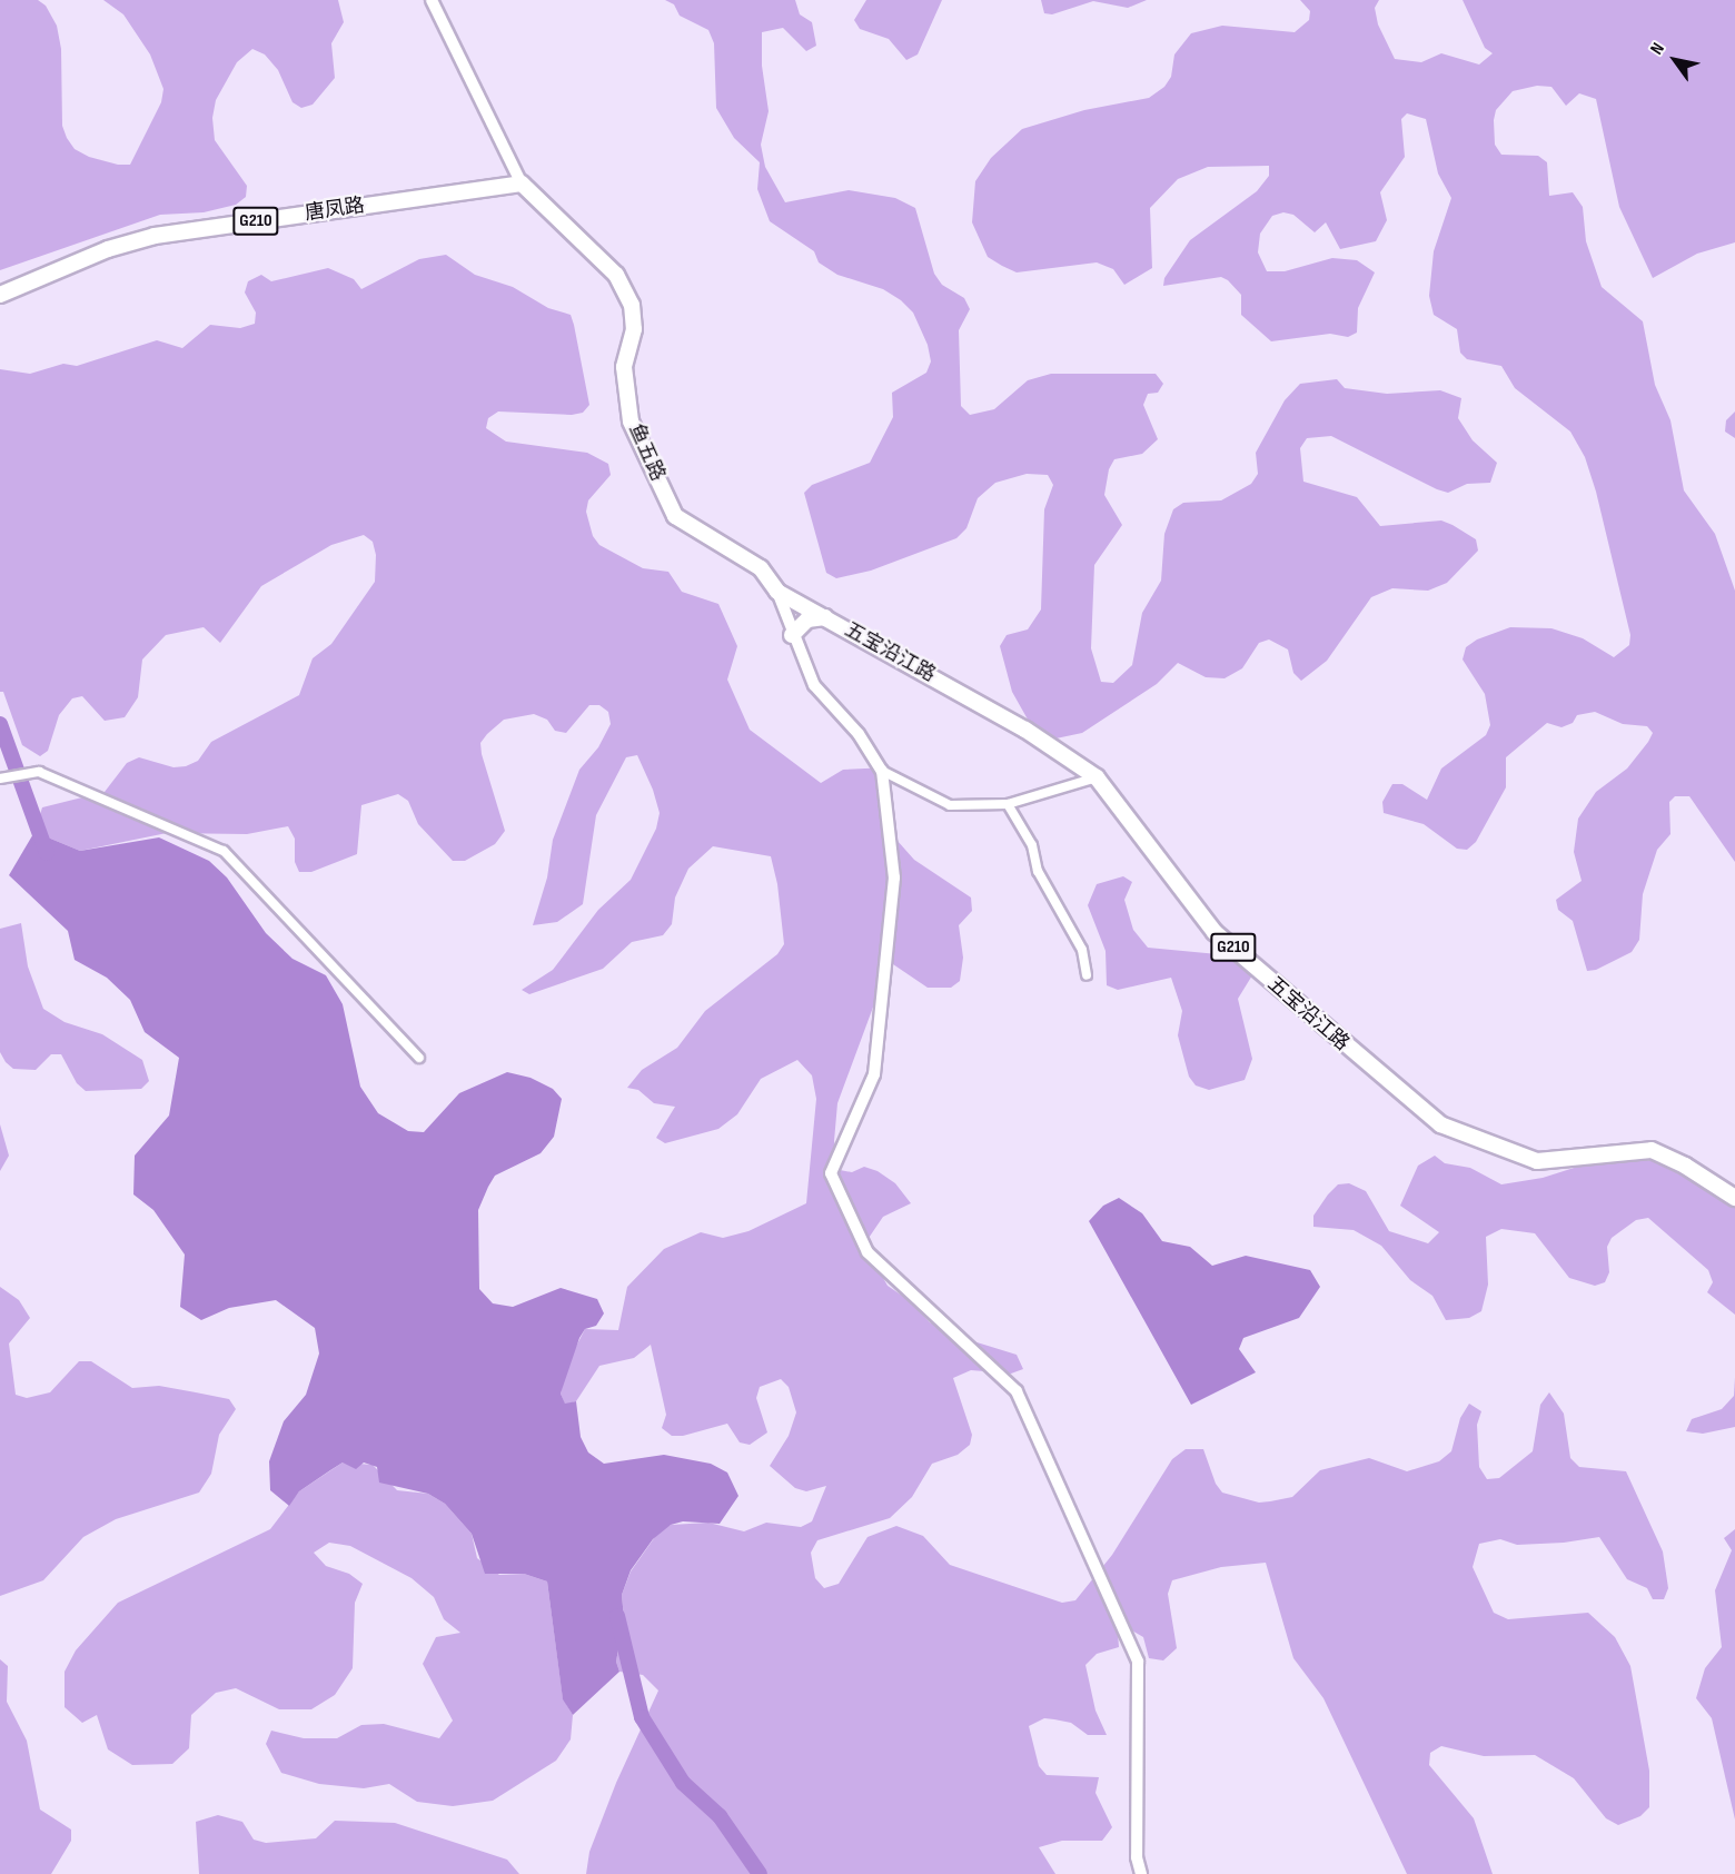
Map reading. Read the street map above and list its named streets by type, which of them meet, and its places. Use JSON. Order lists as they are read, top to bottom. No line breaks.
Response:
{"streets":{"highway":["唐凤路","G210","鱼五路","五宝沿江路"]},"crossings":[["唐凤路","鱼五路"],["鱼五路","五宝沿江路"]],"north":"top left"}
